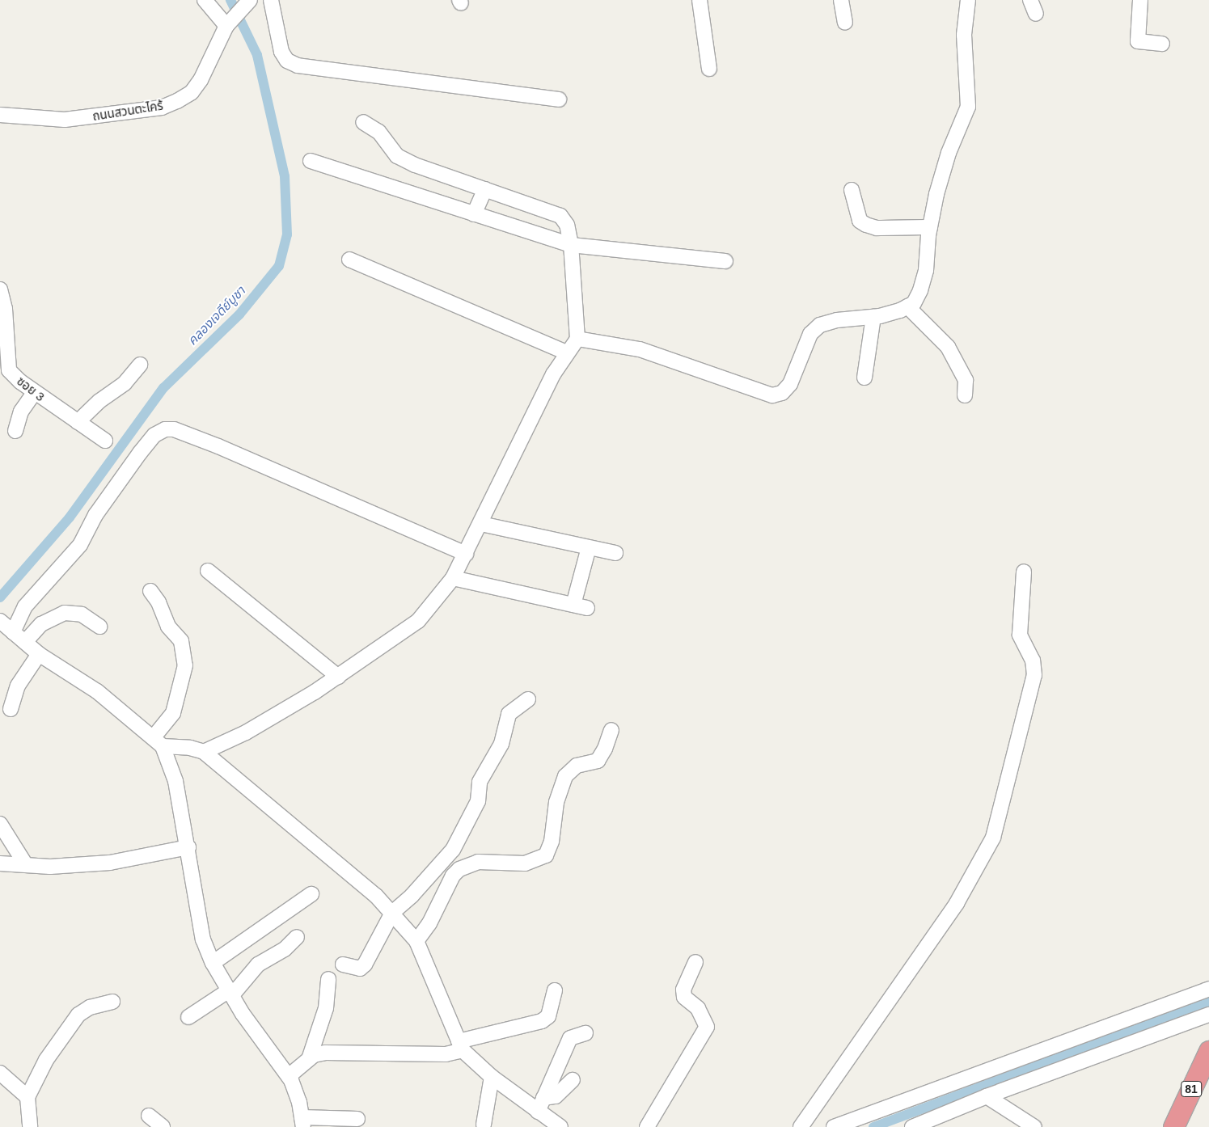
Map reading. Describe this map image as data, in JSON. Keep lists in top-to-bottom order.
{
  "streets": {
    "highway": ["81"],
    "street": ["ถนนสวนตะไคร้", "ซอย 3"]
  },
  "water": ["คลองเจดีย์บูชา"]
}
